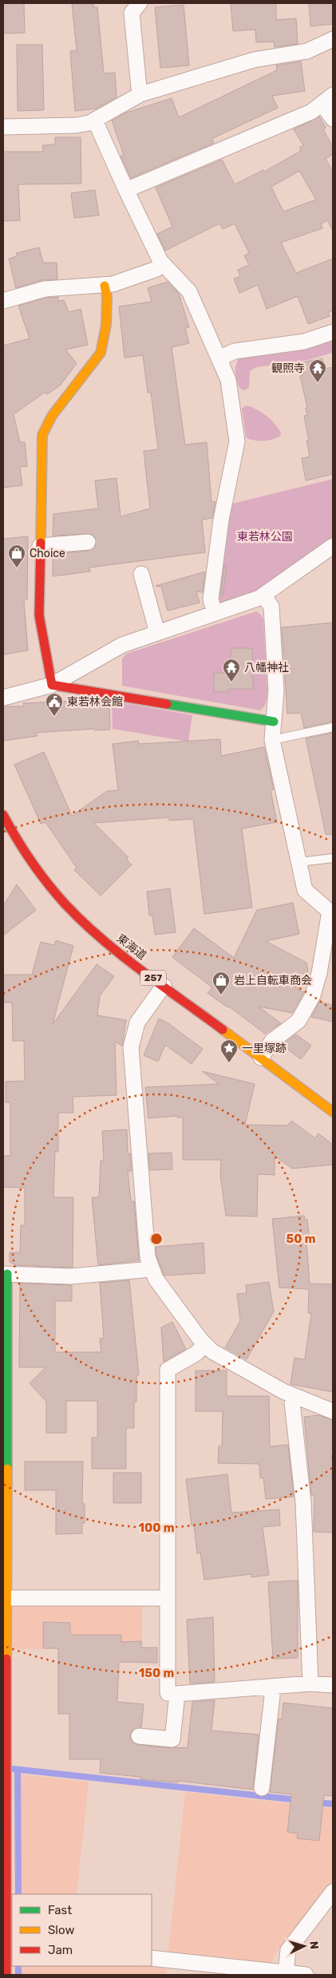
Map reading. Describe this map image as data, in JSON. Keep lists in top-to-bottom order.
{
  "streets": {
    "main road": ["東海道", "257"]
  },
  "parks": ["東若林公園"],
  "places": {
    "temple": ["観照寺", "八幡神社"],
    "shop": ["Choice", "岩上自転車商会"],
    "public building": ["東若林会館"],
    "place": ["一里塚跡"]
  },
  "legend": ["Fast", "Slow", "Jam"],
  "north": "right",
  "rings": ["50 m", "100 m", "150 m"]
}
